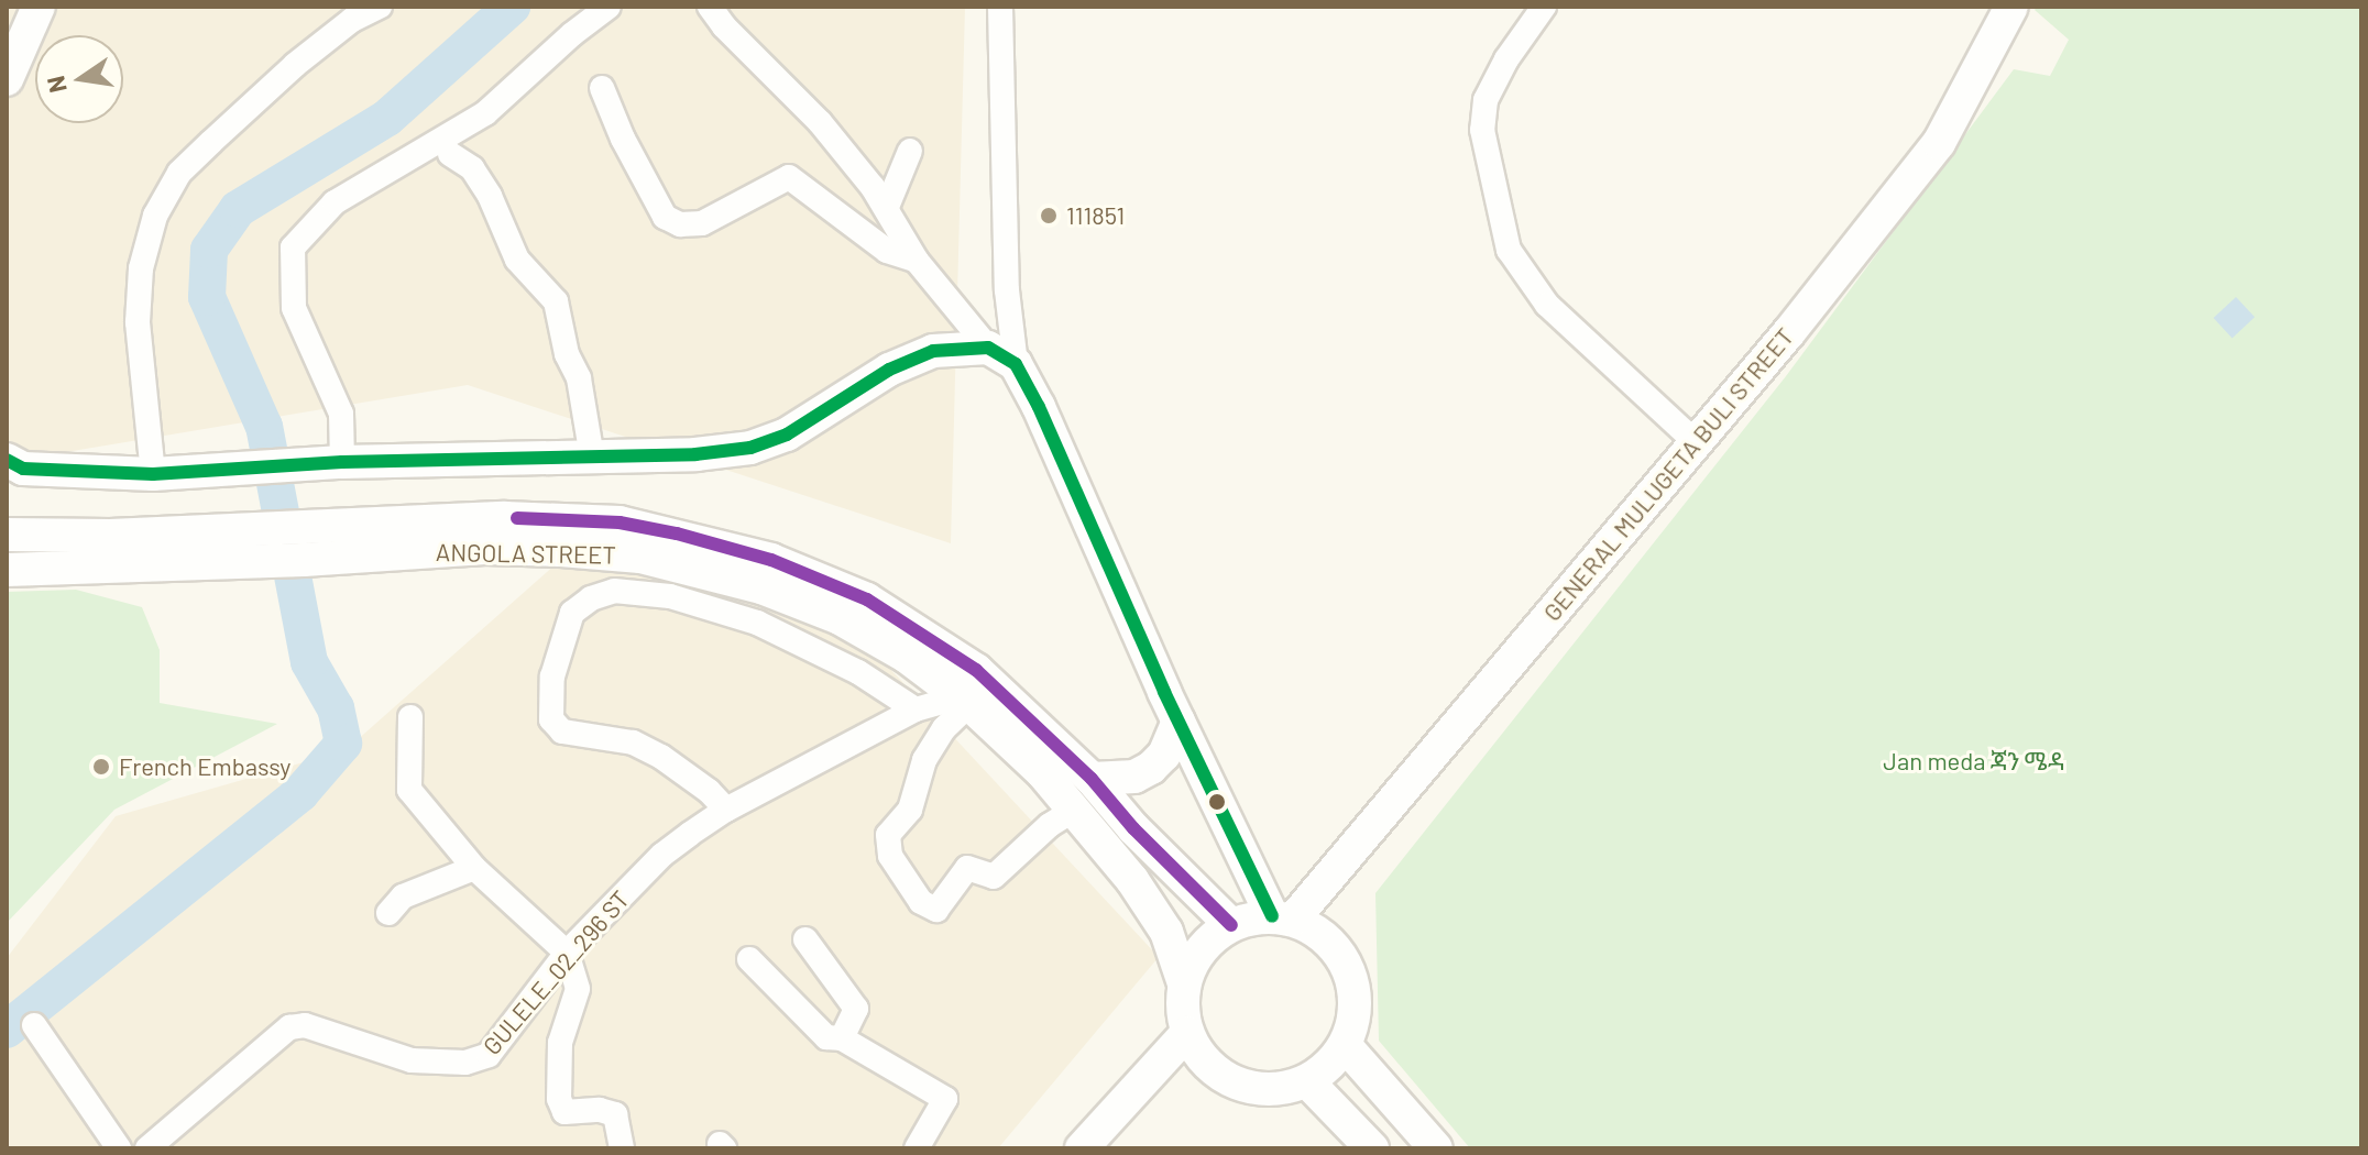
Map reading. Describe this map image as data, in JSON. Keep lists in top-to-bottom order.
{
  "streets": {
    "main road": ["GENERAL MULUGETA BULI STREET", "ANGOLA STREET"],
    "street": ["GULELE_02_296 ST"]
  },
  "crossings": [
    ["GENERAL MULUGETA BULI STREET", "ANGOLA STREET"],
    ["ANGOLA STREET", "GULELE_02_296 ST"]
  ],
  "parks": ["Jan meda ጃን ሜዳ"],
  "places": ["111851", "French Embassy"],
  "north": "left"
}
